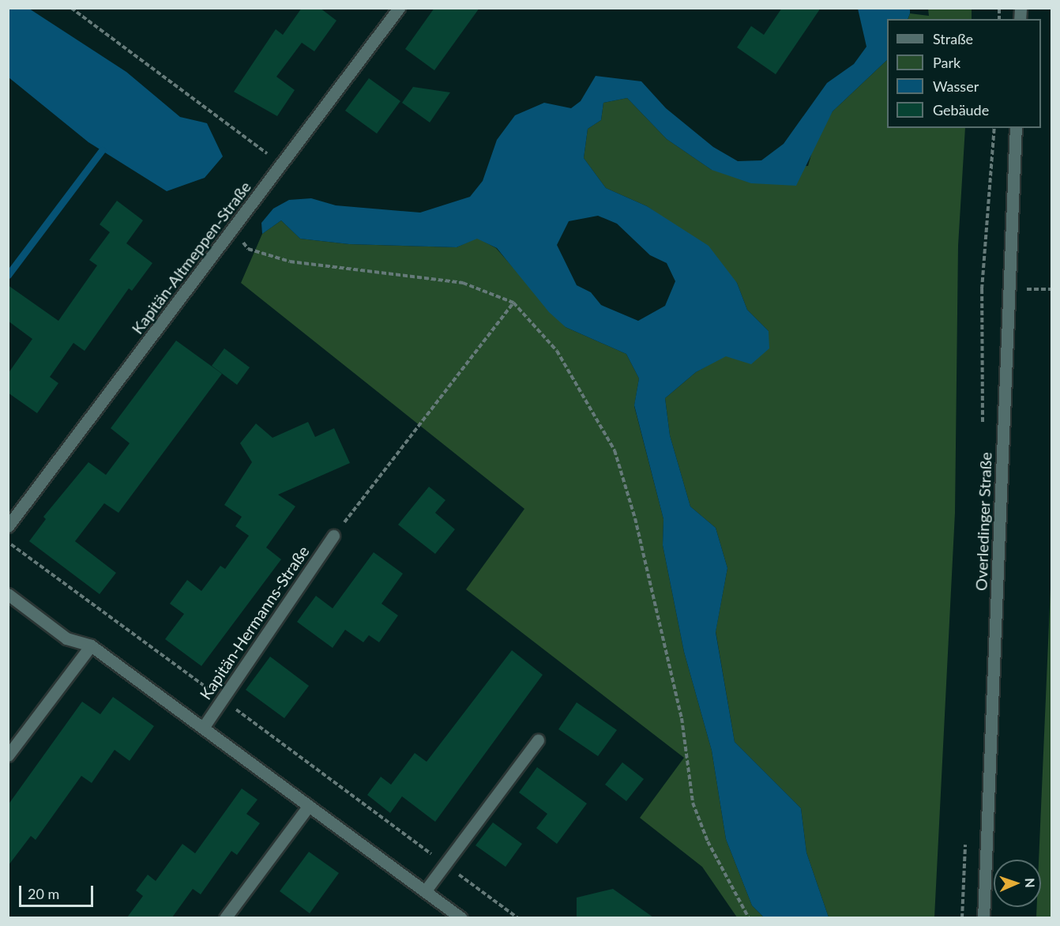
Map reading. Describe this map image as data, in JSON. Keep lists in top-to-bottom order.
{
  "streets": {
    "street": ["Kapitän-Altmeppen-Straße", "Overledinger Straße", "Kapitän-Hermanns-Straße"]
  },
  "legend": [
    "Straße",
    "Park",
    "Wasser",
    "Gebäude"
  ],
  "scale_bar": "20 m",
  "north": "right"
}
